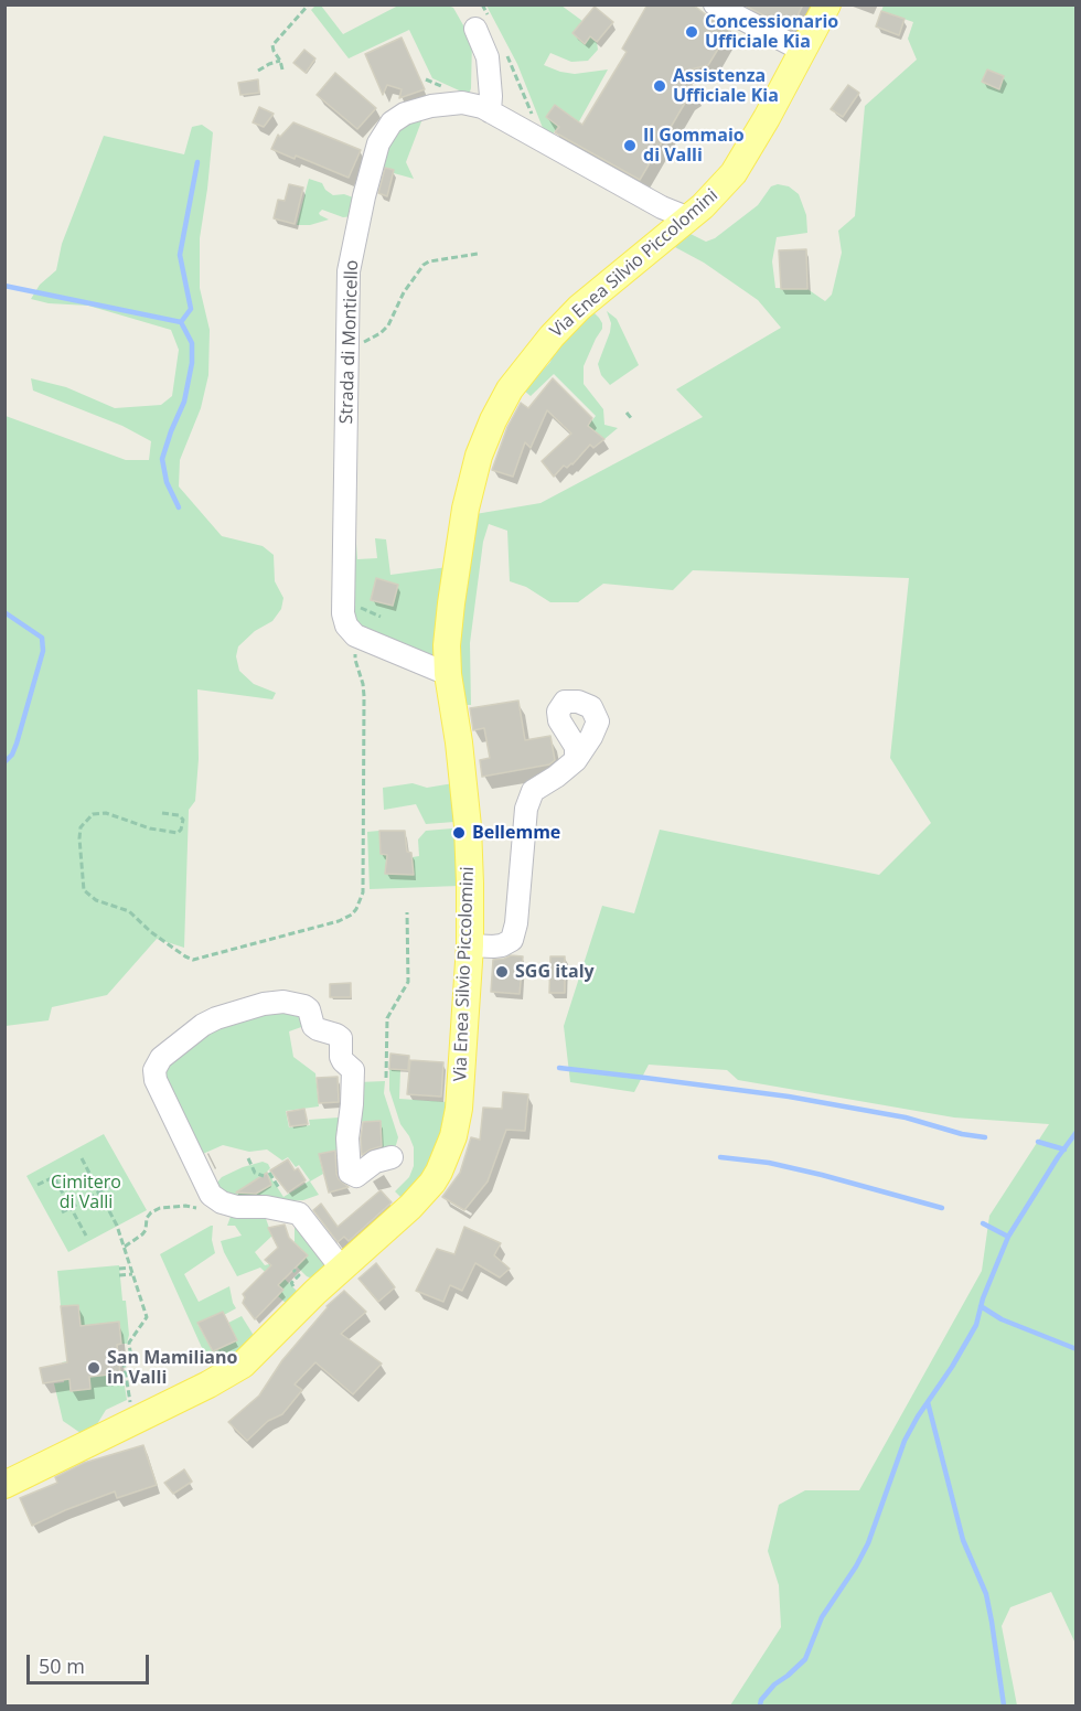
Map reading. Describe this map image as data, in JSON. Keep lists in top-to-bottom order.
{
  "streets": {
    "main road": ["Via Enea Silvio Piccolomini"],
    "street": ["Strada di Monticello"]
  },
  "crossings": [
    ["Via Enea Silvio Piccolomini", "Strada di Monticello"]
  ],
  "parks": ["Cimitero di Valli"],
  "places": [
    "Concessionario Ufficiale Kia",
    "Assistenza Ufficiale Kia",
    "Il Gommaio di Valli",
    "Bellemme",
    "SGG italy",
    "San Mamiliano in Valli"
  ],
  "scale_bar": "50 m"
}
